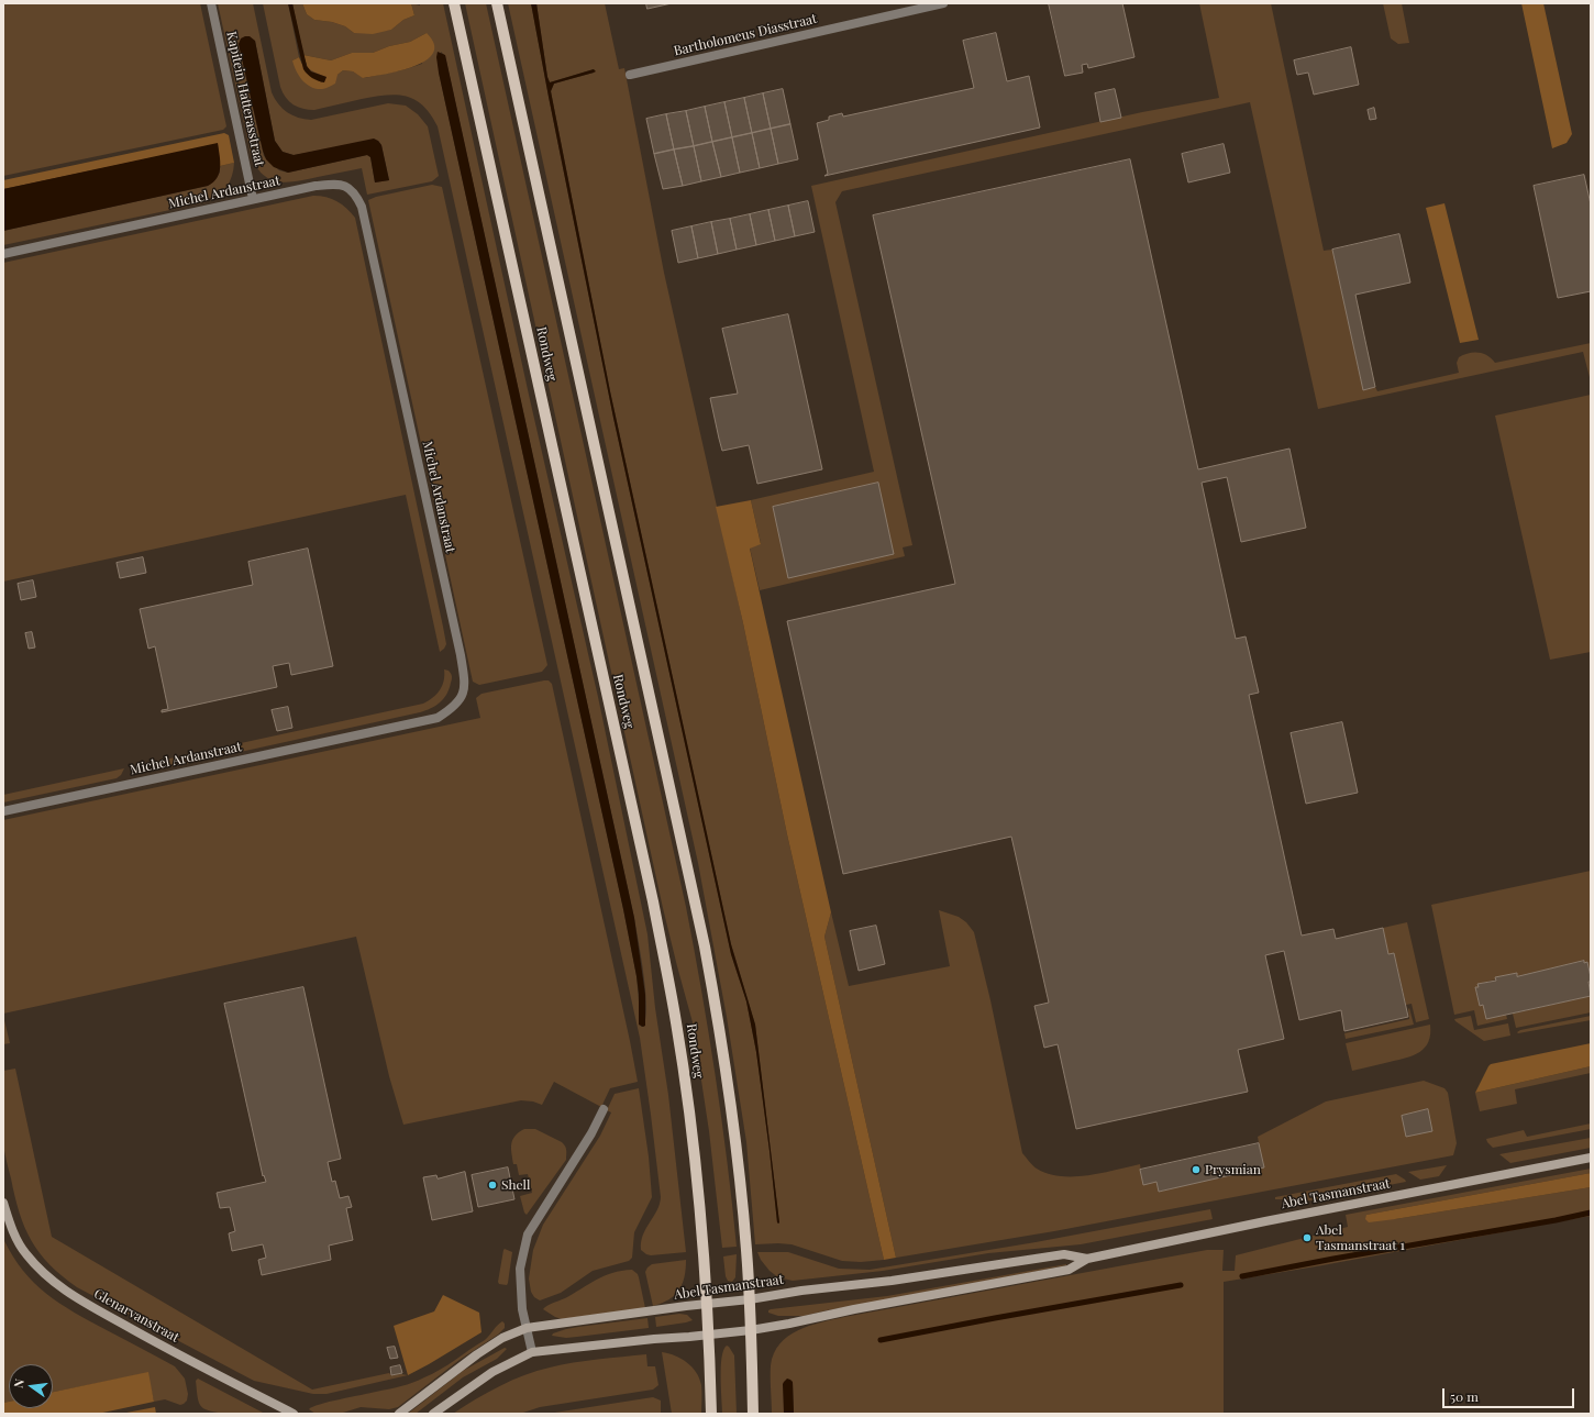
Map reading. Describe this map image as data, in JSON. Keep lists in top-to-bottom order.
{
  "streets": {
    "main road": ["Rondweg"],
    "street": [
      "Bartholomeus Diasstraat",
      "Kapitein Hatterasstraat",
      "Michel Ardanstraat",
      "Abel Tasmanstraat",
      "Glenarvanstraat"
    ]
  },
  "crossings": [
    ["Kapitein Hatterasstraat", "Michel Ardanstraat"],
    ["Rondweg", "Abel Tasmanstraat"]
  ],
  "places": ["Prysmian", "Shell", "Abel Tasmanstraat 1"],
  "scale_bar": "50 m",
  "north": "left"
}
